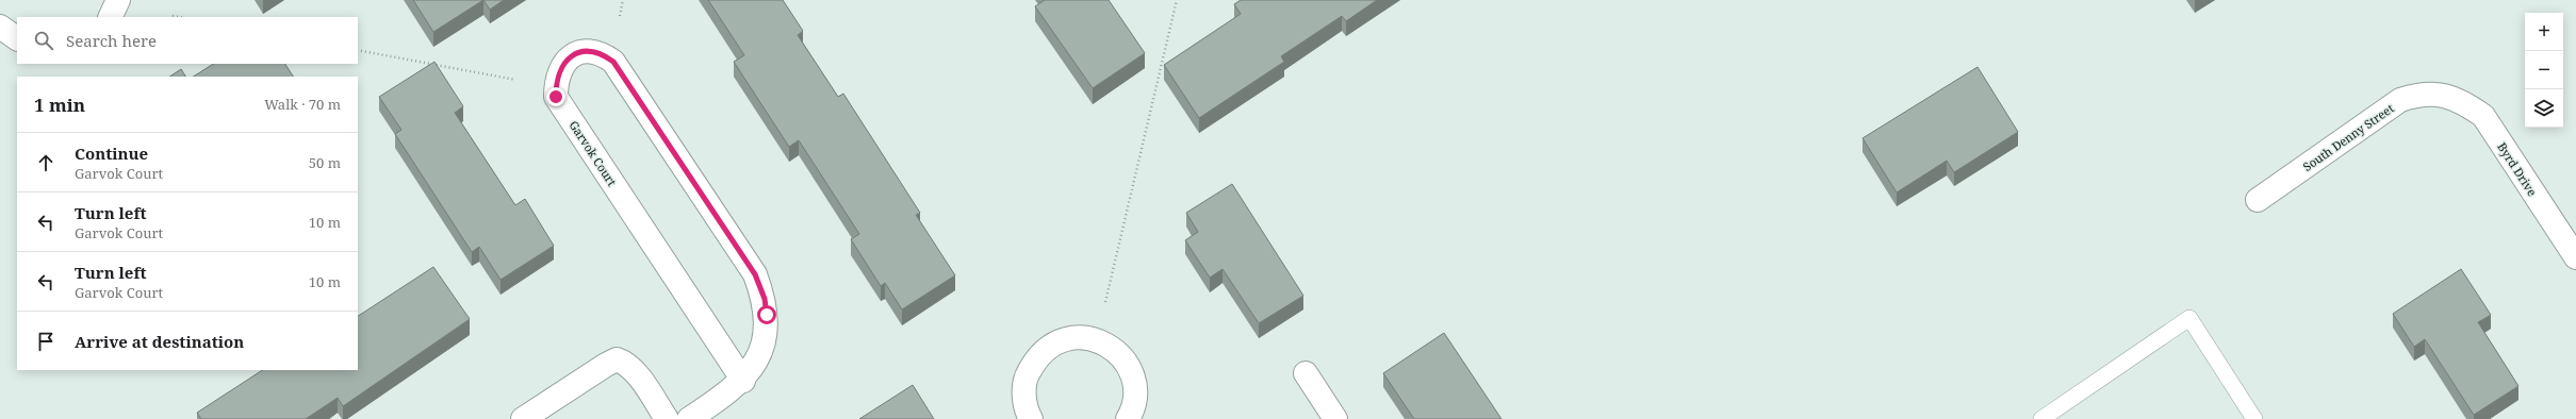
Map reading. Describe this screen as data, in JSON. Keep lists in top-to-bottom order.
{
  "streets": {
    "street": ["South Denny Street", "Garvok Court", "Byrd Drive"]
  },
  "crossings": [
    ["South Denny Street", "Byrd Drive"]
  ],
  "page": {
    "map_buttons": ["+", "−"],
    "search": "Search here",
    "heading": ["1 min", "Walk · 70 m"],
    "list": [
      ["Continue", "Garvok Court", "50 m"],
      ["Turn left", "Garvok Court", "10 m"],
      ["Turn left", "Garvok Court", "10 m"],
      "Arrive at destination"
    ]
  }
}
